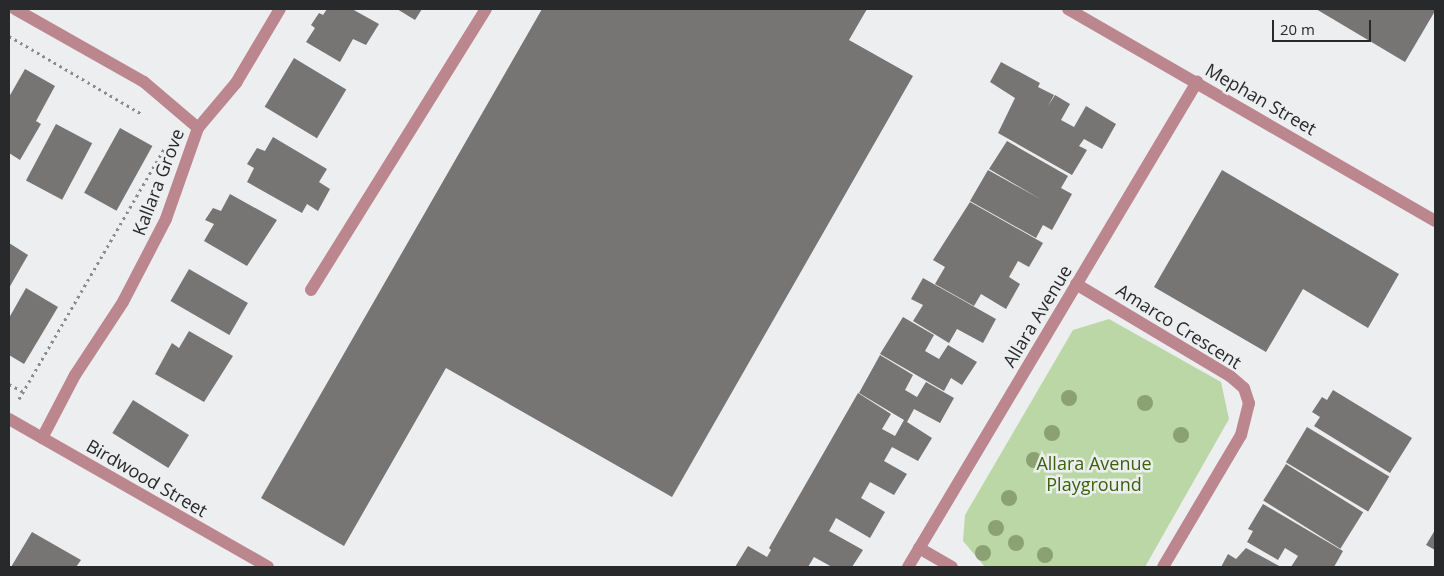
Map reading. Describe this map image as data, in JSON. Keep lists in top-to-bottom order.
{
  "streets": {
    "street": [
      "Mephan Street",
      "Kallara Grove",
      "Allara Avenue",
      "Amarco Crescent",
      "Birdwood Street"
    ]
  },
  "crossings": [
    ["Mephan Street", "Allara Avenue"],
    ["Kallara Grove", "Birdwood Street"],
    ["Allara Avenue", "Amarco Crescent"]
  ],
  "parks": ["Allara Avenue Playground"],
  "scale_bar": "20 m"
}
